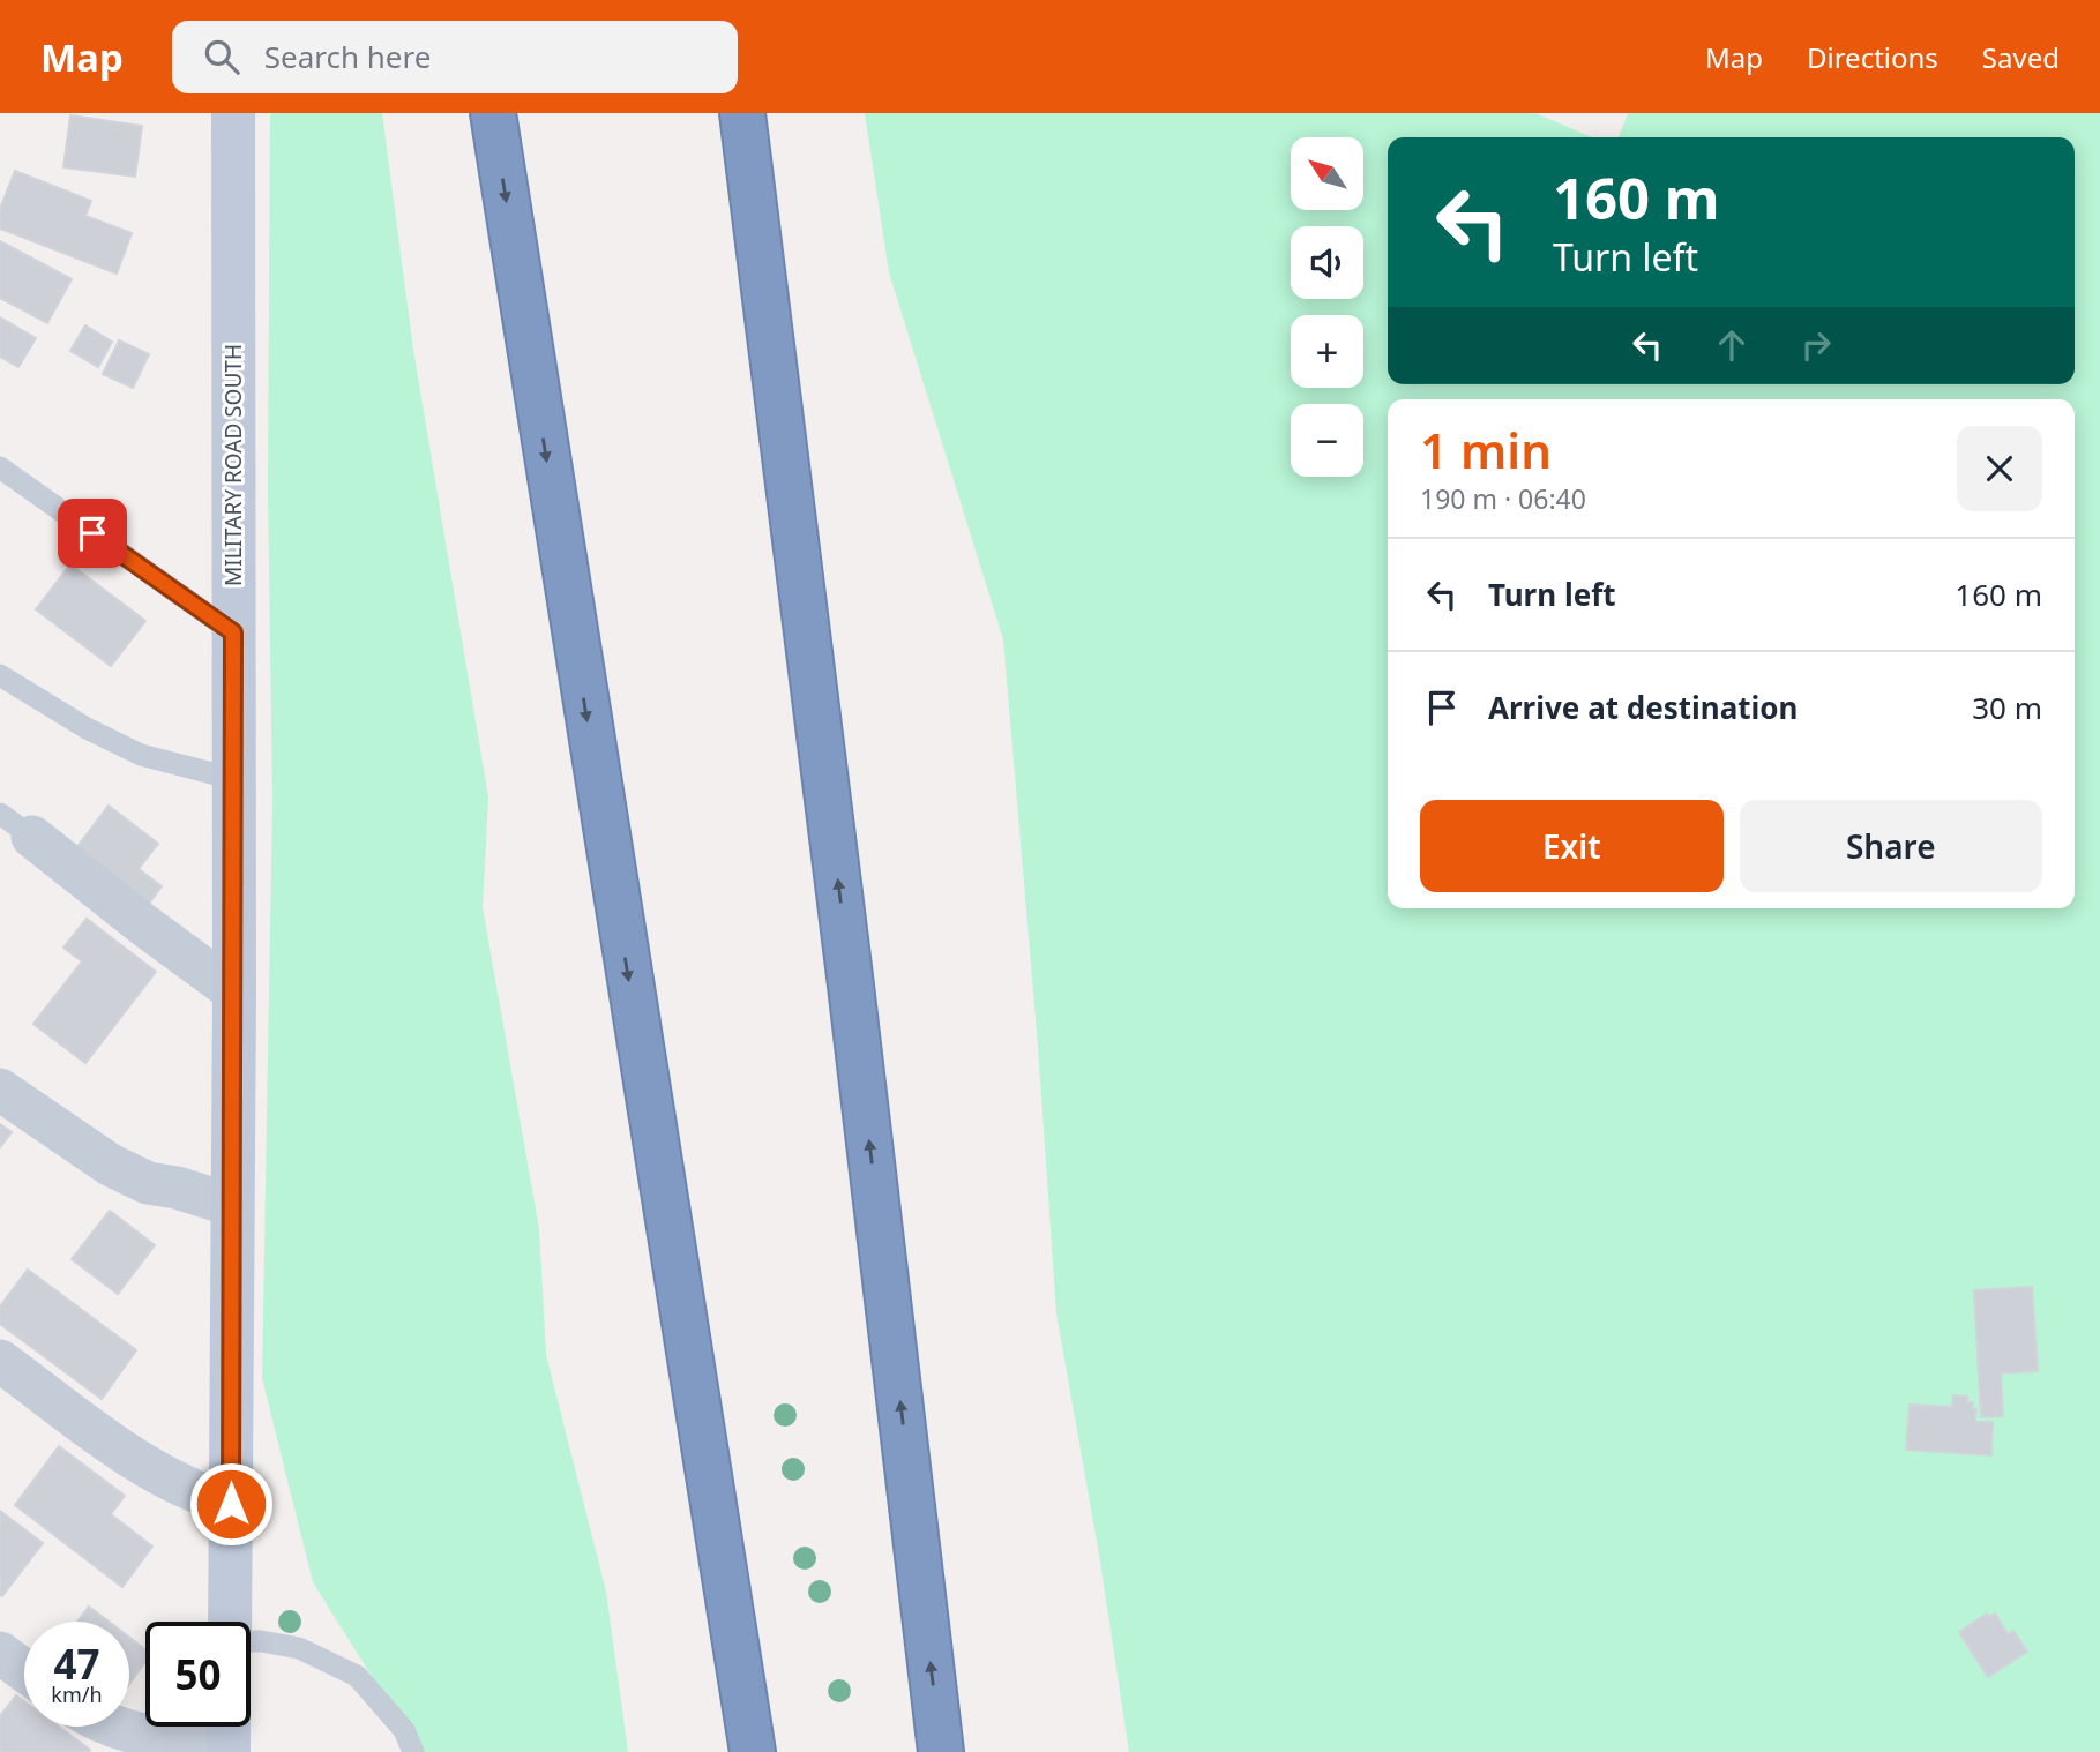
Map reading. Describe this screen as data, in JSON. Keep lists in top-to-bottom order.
{
  "streets": {
    "main road": ["MILITARY ROAD SOUTH"]
  },
  "north": "top left",
  "page": {
    "header": "Map",
    "search": "Search here",
    "nav": ["Map", "Directions", "Saved"],
    "map_buttons": ["+", "−"],
    "turn": ["160 m", "Turn left"],
    "heading": ["1 min", "190 m · 06:40"],
    "list": [
      {
        "name": "Turn left",
        "value": "160 m"
      },
      {
        "name": "Arrive at destination",
        "value": "30 m"
      }
    ],
    "buttons": ["Exit", "Share"],
    "speed": "47 km/h",
    "limit": "50"
  }
}
